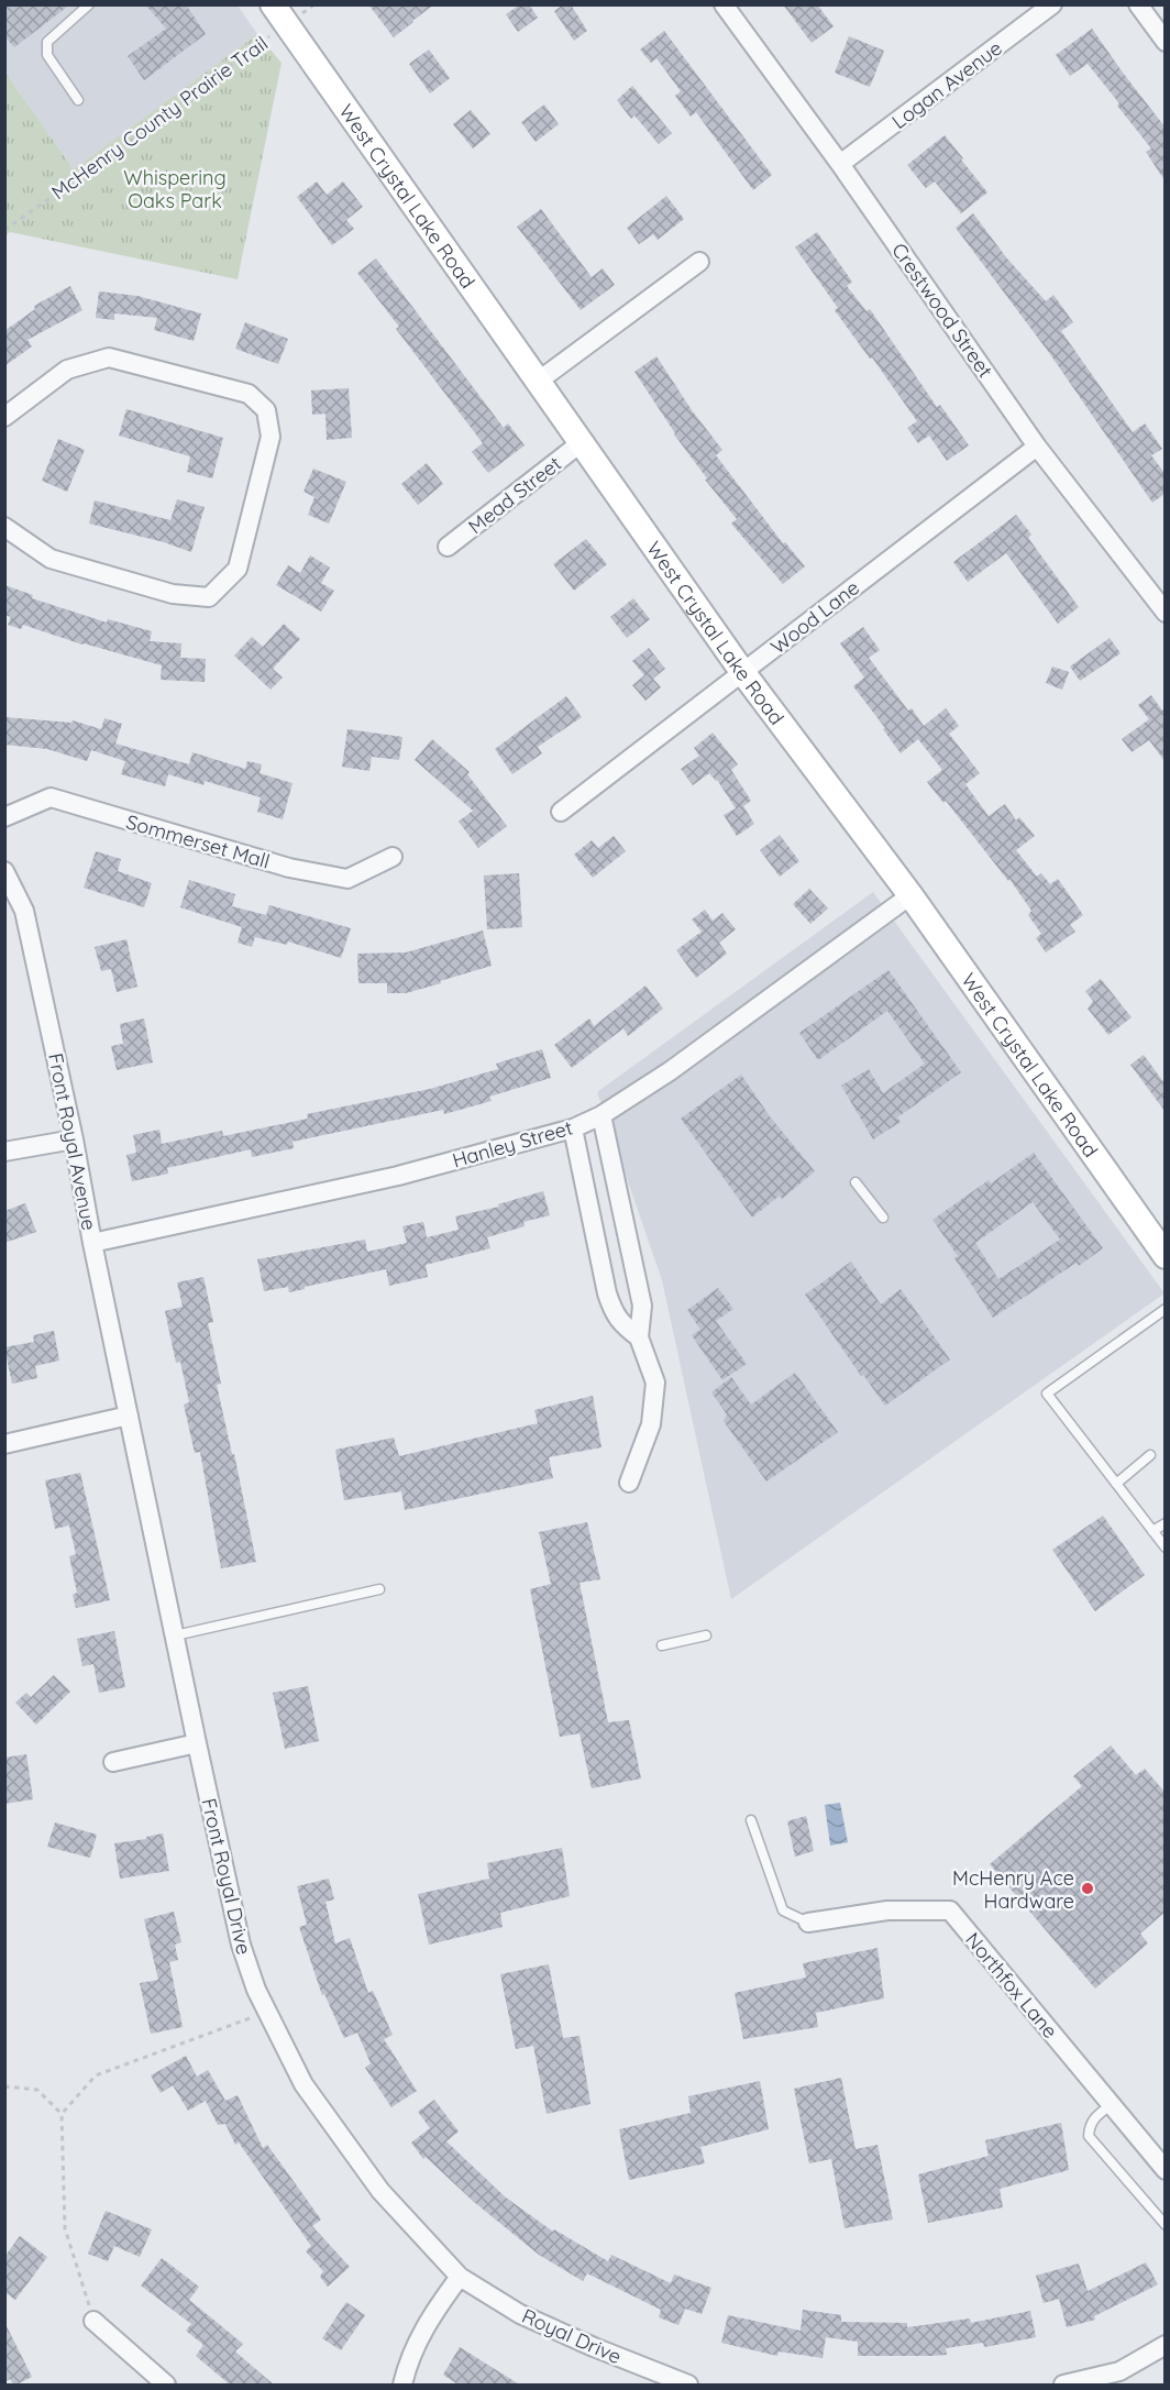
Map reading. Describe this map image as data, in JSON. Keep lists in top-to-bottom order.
{
  "streets": {
    "street": [
      "Logan Avenue",
      "West Crystal Lake Road",
      "Crestwood Street",
      "Mead Street",
      "Wood Lane",
      "Sommerset Mall",
      "Front Royal Avenue",
      "Hanley Street",
      "Front Royal Drive",
      "Northfox Lane",
      "Royal Drive"
    ],
    "path": ["McHenry County Prairie Trail"]
  },
  "crossings": [
    ["Logan Avenue", "Crestwood Street"],
    ["McHenry County Prairie Trail", "West Crystal Lake Road"],
    ["West Crystal Lake Road", "Mead Street"],
    ["West Crystal Lake Road", "Wood Lane"],
    ["West Crystal Lake Road", "Hanley Street"],
    ["Crestwood Street", "Wood Lane"],
    ["Front Royal Avenue", "Hanley Street"],
    ["Front Royal Avenue", "Front Royal Drive"],
    ["Front Royal Drive", "Royal Drive"]
  ],
  "parks": ["Whispering Oaks Park"],
  "places": ["McHenry Ace Hardware"]
}
